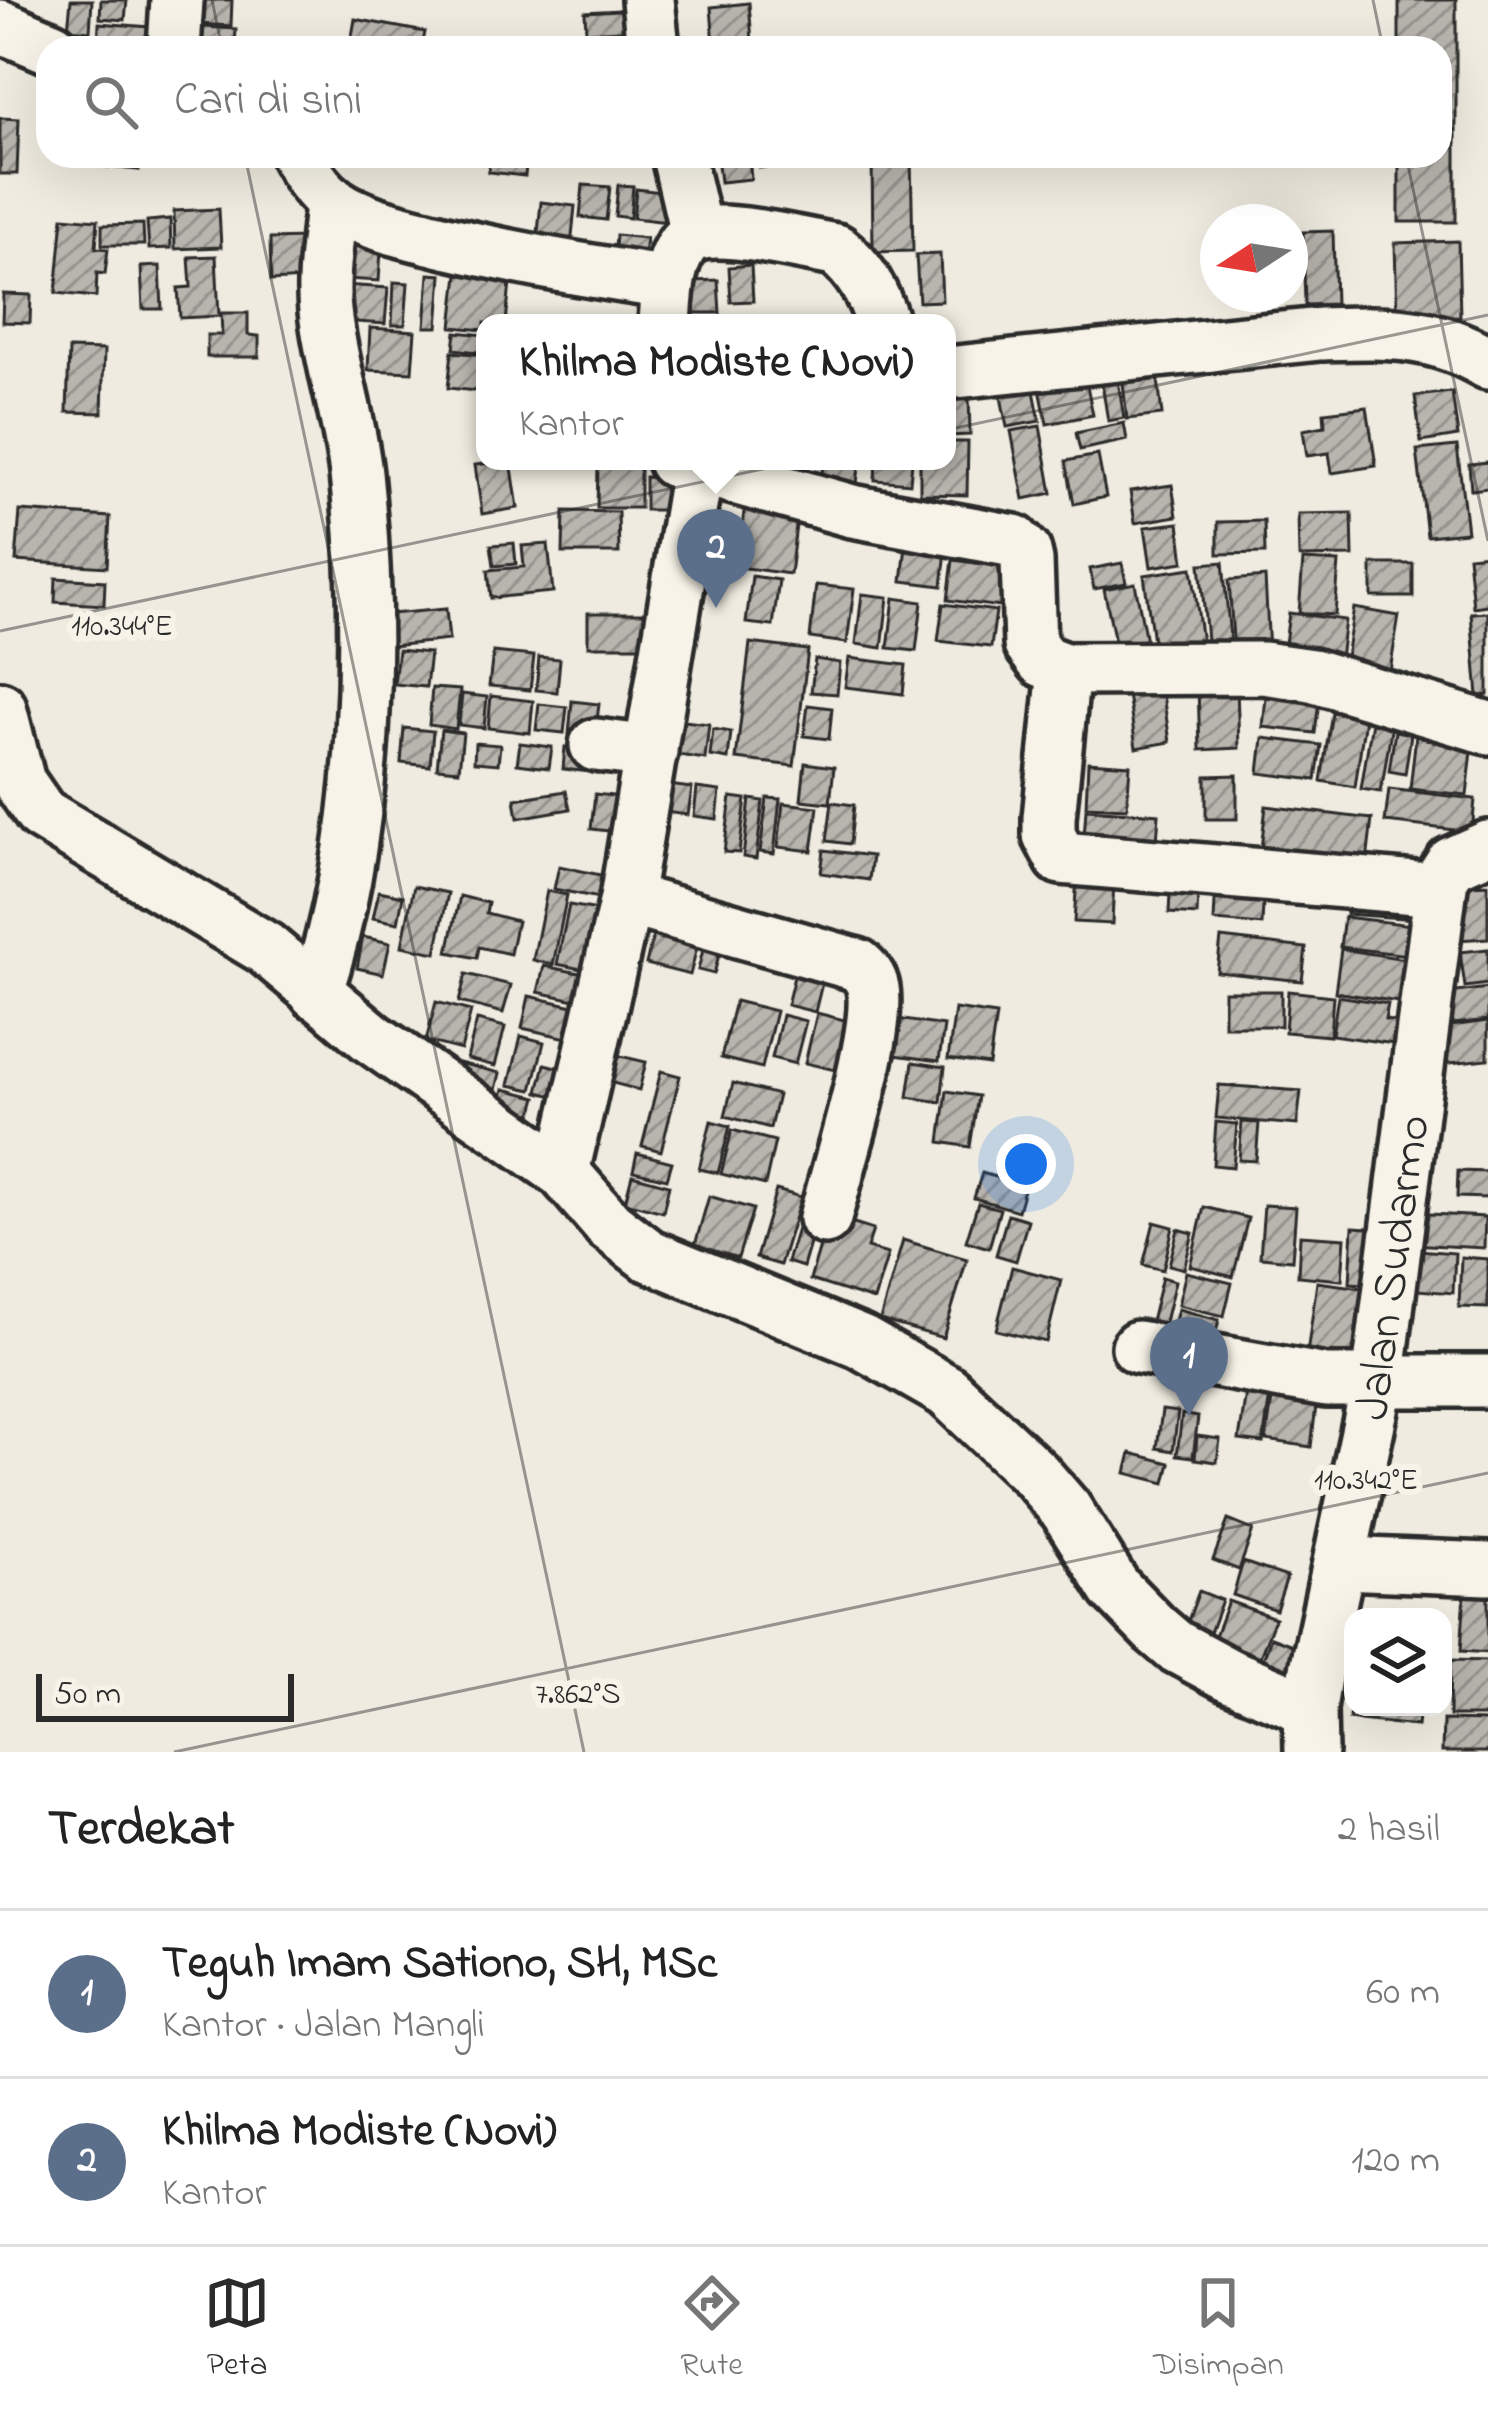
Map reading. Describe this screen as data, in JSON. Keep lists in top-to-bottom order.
{
  "streets": {
    "street": ["Jalan Sudarmo"]
  },
  "scale_bar": "50 m",
  "north": "left",
  "page": {
    "search": "Cari di sini",
    "popup": ["Khilma Modiste (Novi)", "Kantor"],
    "pins": ["2", "1"],
    "scale": "50 m",
    "heading": ["Terdekat", "2 hasil"],
    "list": [
      {
        "mark": "1",
        "name": "Teguh Imam Sationo, SH, MSc",
        "note": "Kantor · Jalan Mangli",
        "value": "60 m"
      },
      {
        "mark": "2",
        "name": "Khilma Modiste (Novi)",
        "note": "Kantor",
        "value": "120 m"
      }
    ],
    "nav": ["Peta", "Rute", "Disimpan"]
  },
  "coordinates": ["110.344°E", "110.342°E", "7.862°S"]
}
